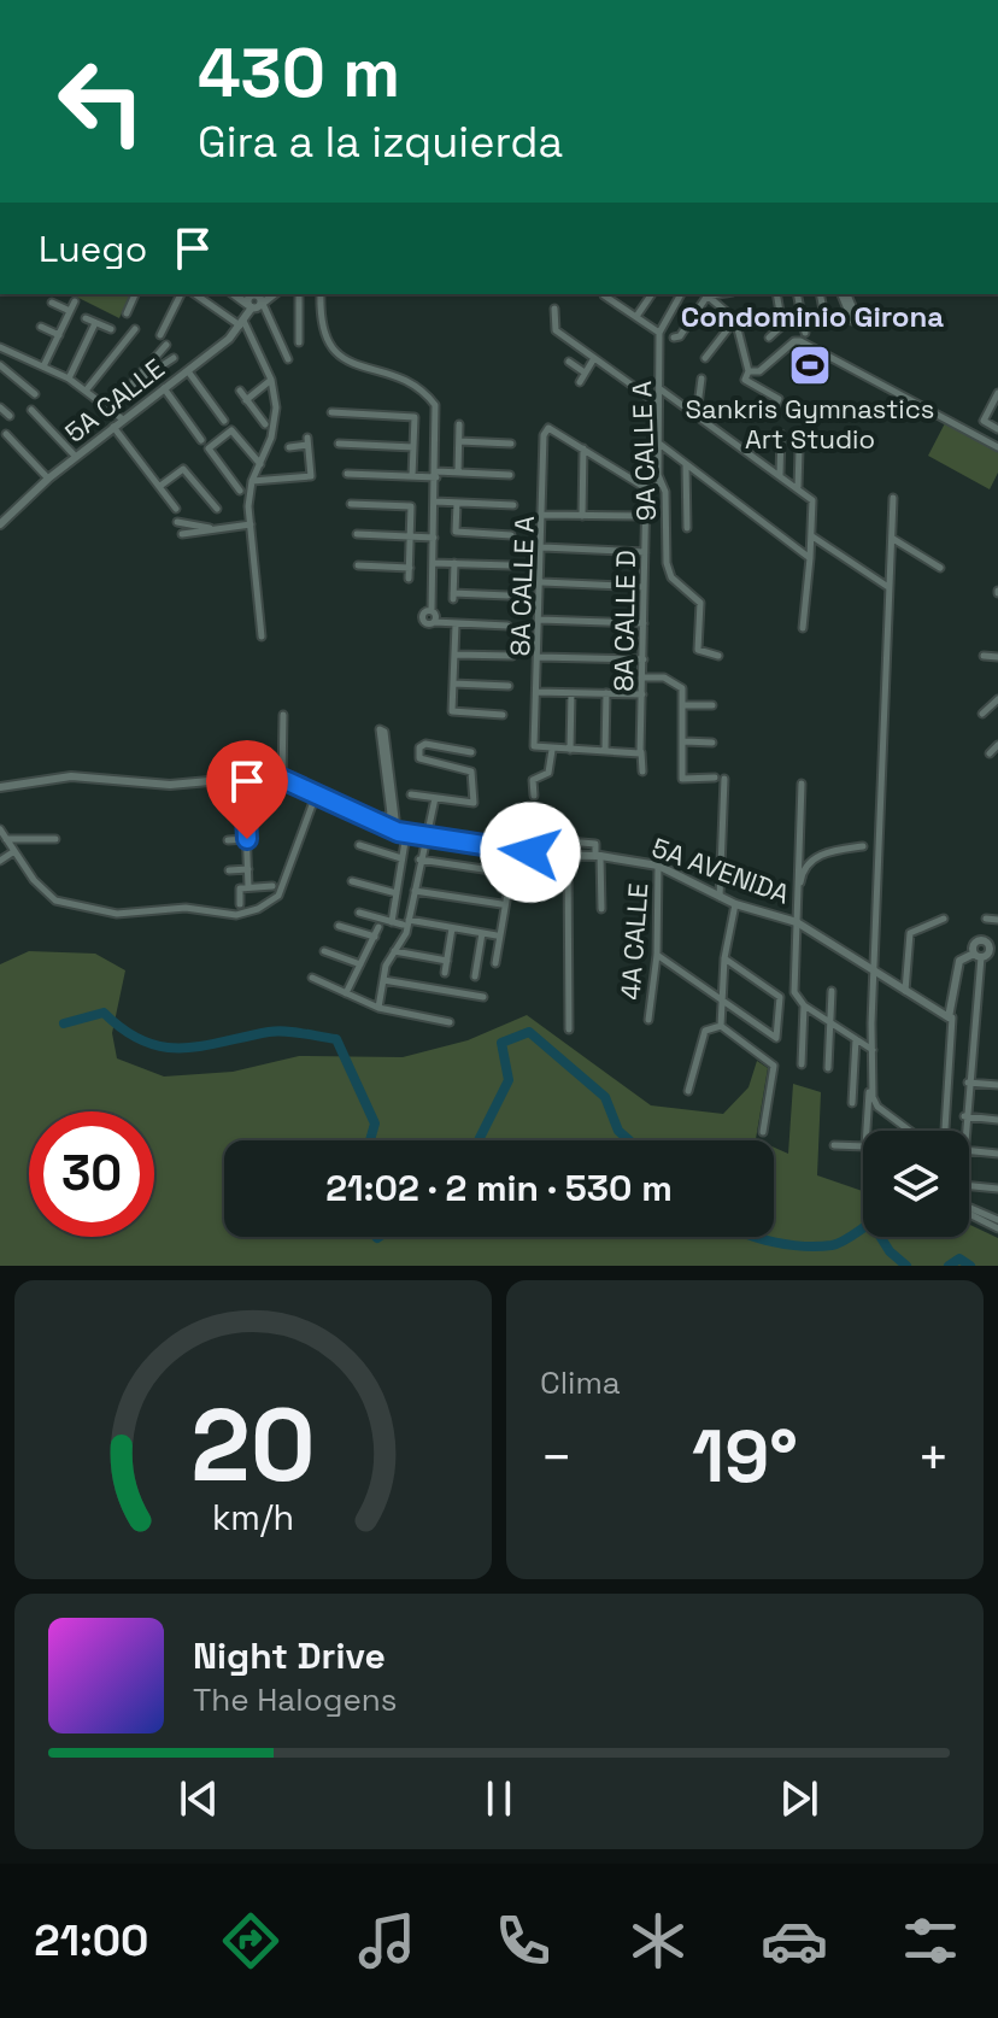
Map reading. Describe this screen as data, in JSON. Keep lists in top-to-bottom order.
{
  "streets": {
    "street": [
      "5A CALLE",
      "9A CALLE A",
      "8A CALLE A",
      "8A CALLE D",
      "5A AVENIDA",
      "4A CALLE"
    ]
  },
  "crossings": [
    ["5A AVENIDA", "4A CALLE"]
  ],
  "districts": ["Condominio Girona"],
  "places": {
    "sports": ["Sankris Gymnastics Art Studio"]
  },
  "page": {
    "turn": ["430 m", "Gira a la izquierda"],
    "then": "Luego",
    "limit": "30",
    "trip": "21:02 · 2 min · 530 m",
    "tile": "Clima",
    "heat": ["−", "19°", "+"],
    "song": ["Night Drive", "The Halogens"],
    "tabs": "21:00",
    "gauge": ["20", "km/h"]
  }
}
